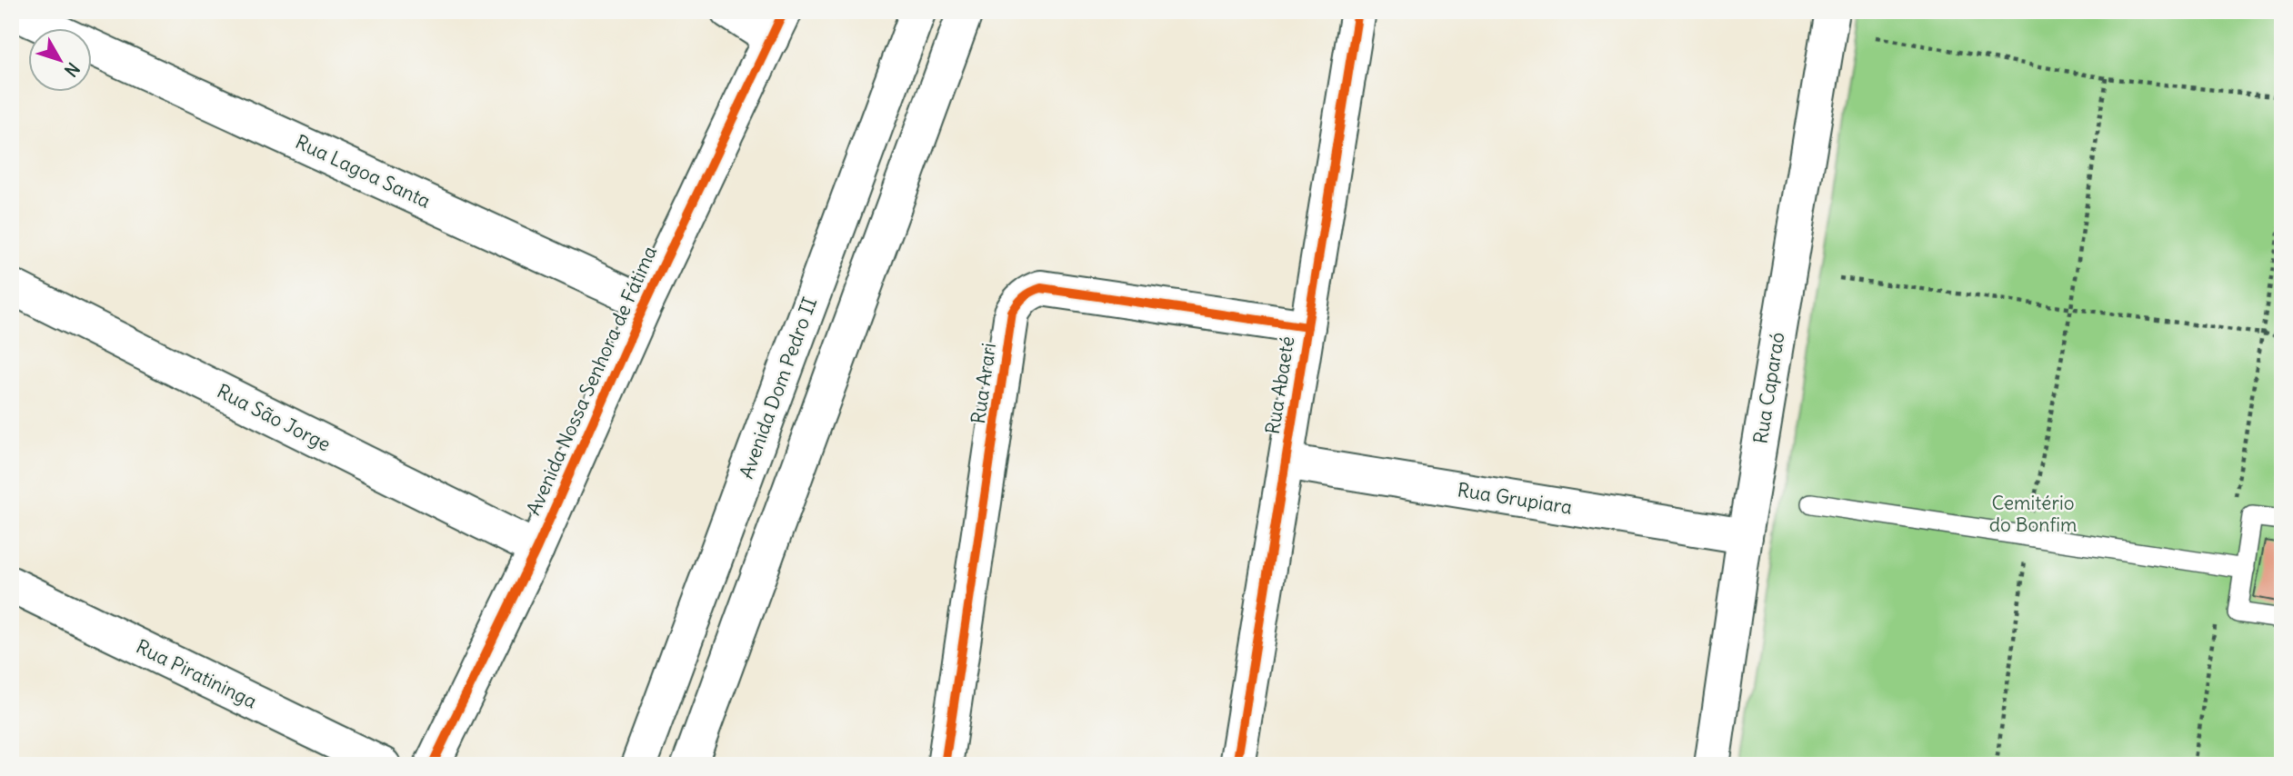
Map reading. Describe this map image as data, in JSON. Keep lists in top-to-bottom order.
{
  "streets": {
    "street": [
      "Rua Lagoa Santa",
      "Avenida Nossa Senhora de Fátima",
      "Rua Arari",
      "Rua Abaeté",
      "Avenida Dom Pedro II",
      "Rua Caparaó",
      "Rua São Jorge",
      "Rua Grupiara",
      "Rua Piratininga"
    ]
  },
  "crossings": [
    ["Rua Lagoa Santa", "Avenida Nossa Senhora de Fátima"],
    ["Avenida Nossa Senhora de Fátima", "Rua São Jorge"],
    ["Rua Arari", "Rua Abaeté"],
    ["Rua Abaeté", "Rua Grupiara"],
    ["Rua Caparaó", "Rua Grupiara"]
  ],
  "parks": ["Cemitério do Bonfim"],
  "north": "bottom right"
}
